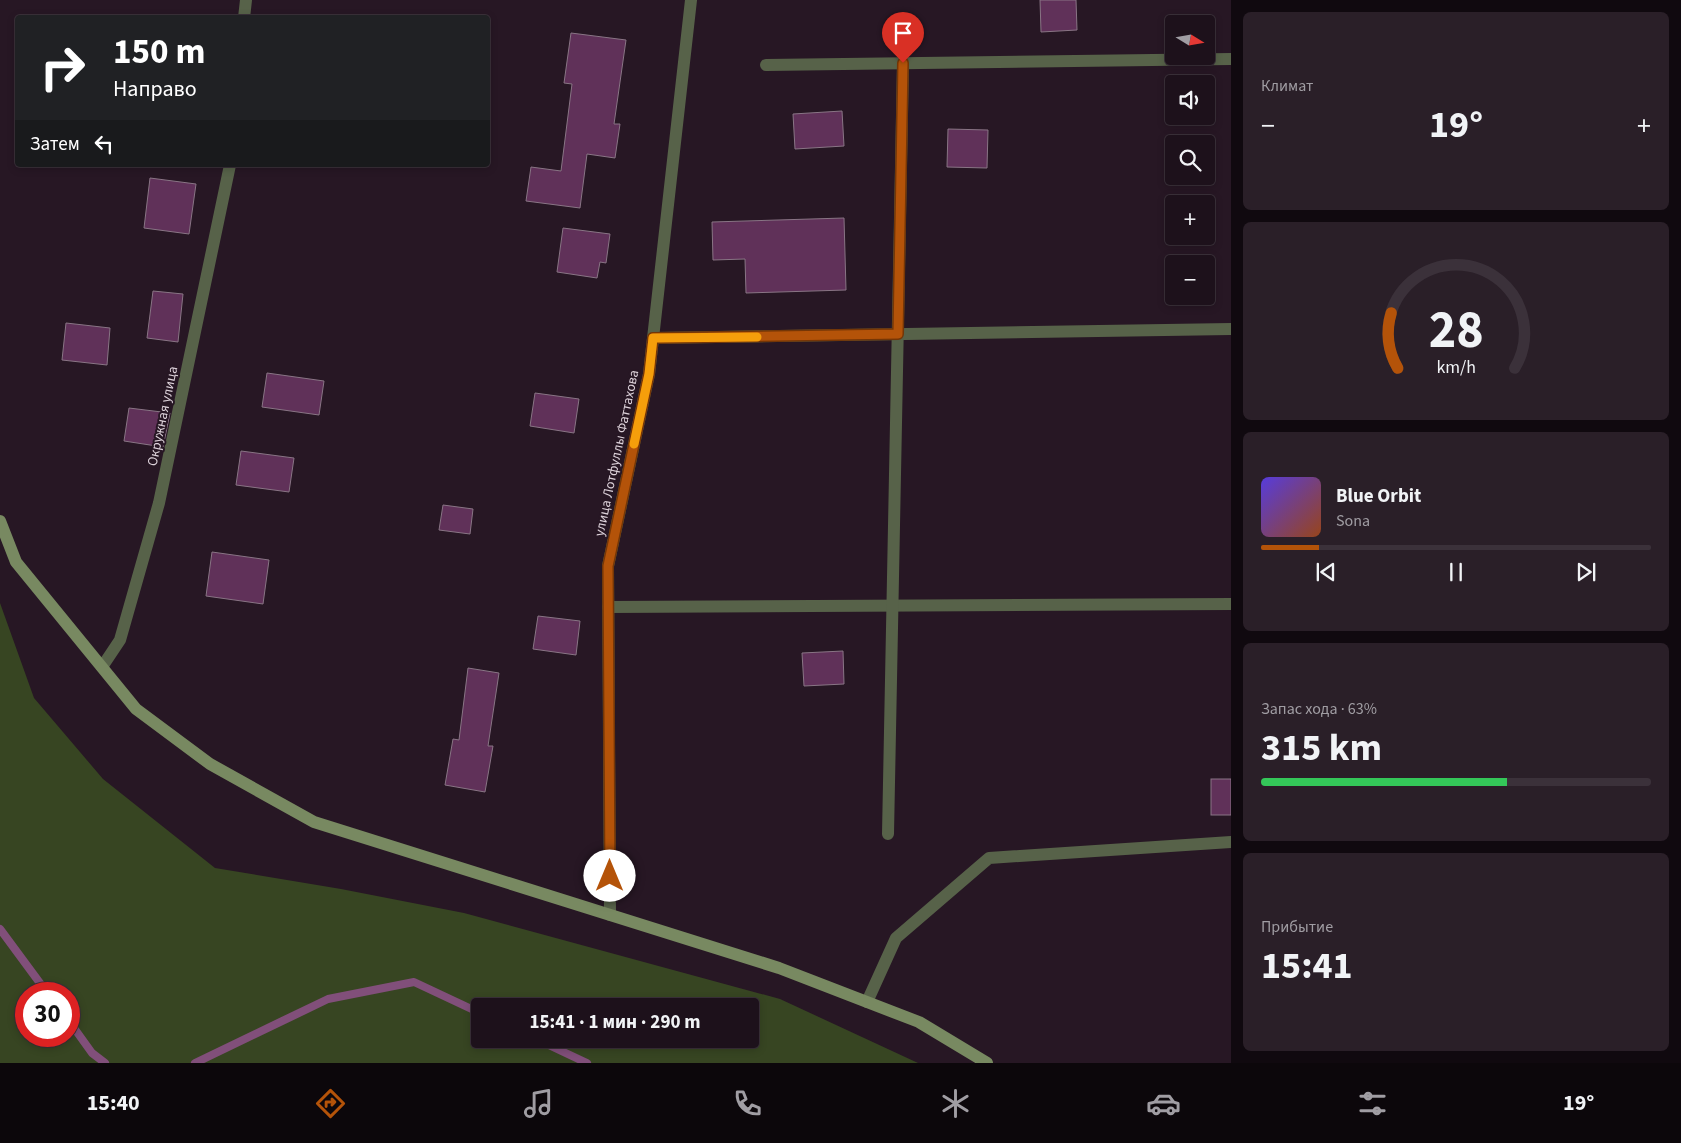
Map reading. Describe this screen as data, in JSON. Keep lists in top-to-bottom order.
{
  "streets": {
    "street": ["Окружная улица", "улица Лотфуллы Фаттахова"]
  },
  "north": "right",
  "page": {
    "tile": [
      "Климат",
      ["Запас хода · 63%", "315 km"],
      ["Прибытие", "15:41"]
    ],
    "map_buttons": ["+", "−"],
    "turn": ["150 m", "Направо"],
    "heat": ["−", "19°", "+"],
    "then": "Затем",
    "song": ["Blue Orbit", "Sona"],
    "limit": "30",
    "trip": "15:41 · 1 мин · 290 m",
    "tabs": ["15:40", "19°"],
    "gauge": ["28", "km/h"]
  }
}
